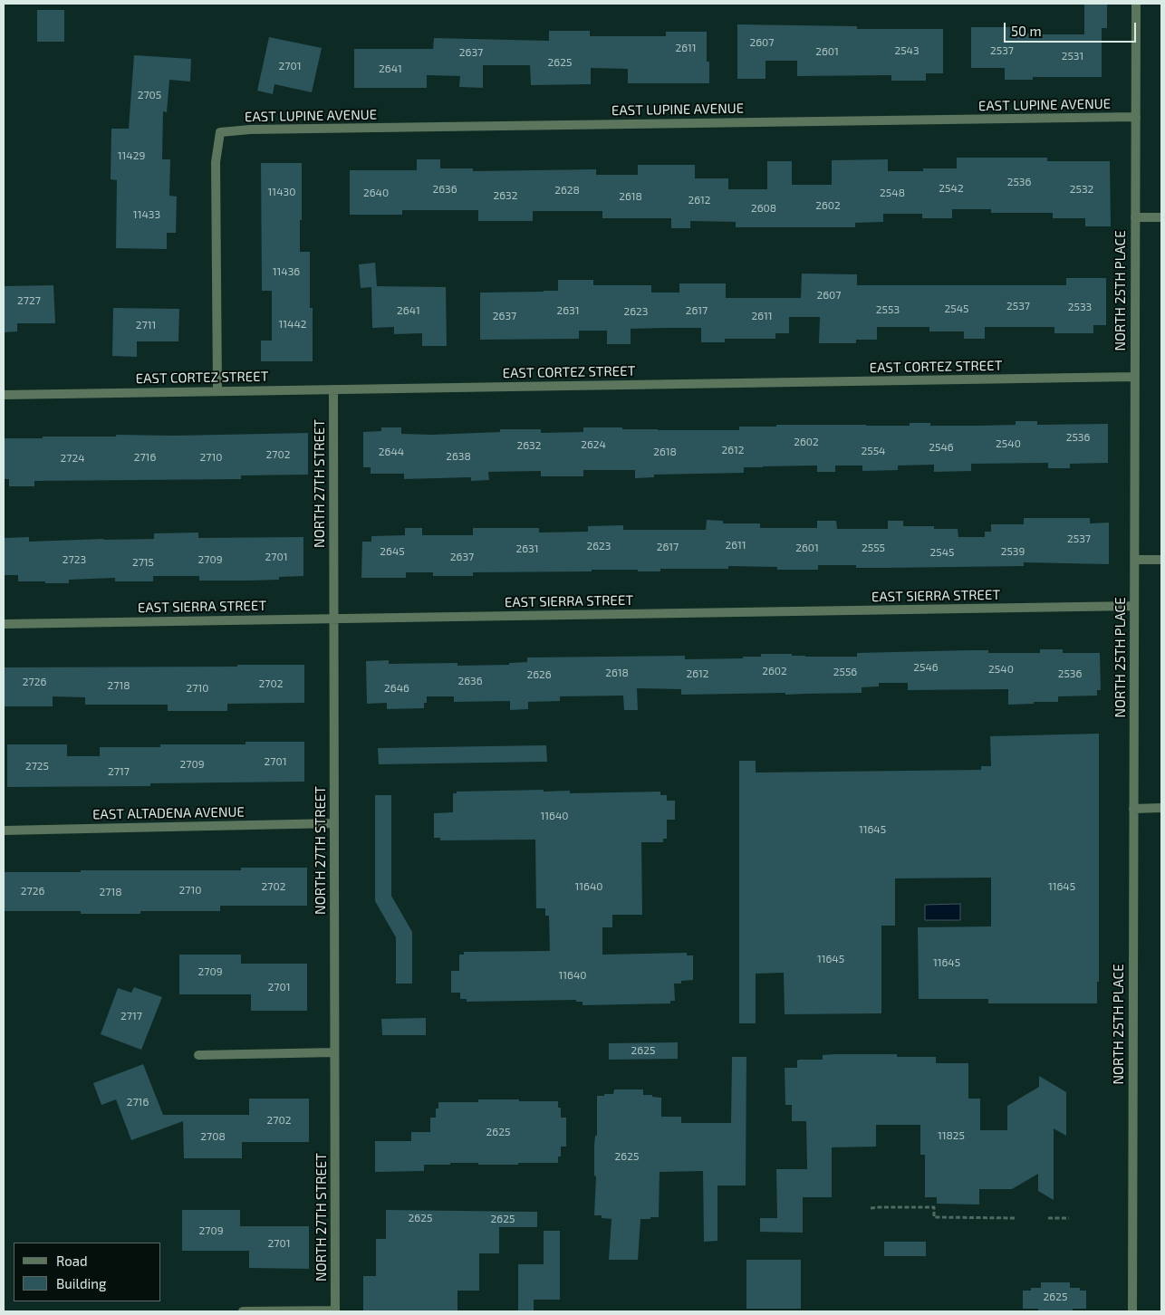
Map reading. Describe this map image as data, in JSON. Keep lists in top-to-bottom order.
{
  "streets": {
    "street": [
      "EAST LUPINE AVENUE",
      "NORTH 25TH PLACE",
      "EAST CORTEZ STREET",
      "NORTH 27TH STREET",
      "EAST SIERRA STREET",
      "EAST ALTADENA AVENUE"
    ]
  },
  "crossings": [
    ["EAST LUPINE AVENUE", "NORTH 25TH PLACE"],
    ["EAST LUPINE AVENUE", "EAST CORTEZ STREET"],
    ["NORTH 25TH PLACE", "EAST CORTEZ STREET"],
    ["NORTH 25TH PLACE", "EAST SIERRA STREET"],
    ["EAST CORTEZ STREET", "NORTH 27TH STREET"],
    ["NORTH 27TH STREET", "EAST SIERRA STREET"],
    ["NORTH 27TH STREET", "EAST ALTADENA AVENUE"]
  ],
  "house_numbers": [
    "2607",
    "2611",
    "2543",
    "2537",
    "2601",
    "2637",
    "2531",
    "2625",
    "2701",
    "2641",
    "2705",
    "11429",
    "2536",
    "2542",
    "2636",
    "2532",
    "2628",
    "11430",
    "2640",
    "2548",
    "2632",
    "2618",
    "2612",
    "2602",
    "2608",
    "11433",
    "11436",
    "2607",
    "2727",
    "2537",
    "2533",
    "2545",
    "2553",
    "2641",
    "2631",
    "2617",
    "2623",
    "2637",
    "2611",
    "11442",
    "2711",
    "2536",
    "2602",
    "2540",
    "2624",
    "2632",
    "2546",
    "2612",
    "2554",
    "2644",
    "2618",
    "2702",
    "2638",
    "2716",
    "2710",
    "2724",
    "2537",
    "2611",
    "2623",
    "2617",
    "2601",
    "2555",
    "2631",
    "2645",
    "2539",
    "2545",
    "2701",
    "2637",
    "2723",
    "2709",
    "2715",
    "2546",
    "2540",
    "2602",
    "2556",
    "2618",
    "2612",
    "2536",
    "2626",
    "2636",
    "2726",
    "2702",
    "2718",
    "2710",
    "2646",
    "2701",
    "2709",
    "2725",
    "2717",
    "11640",
    "11645",
    "2702",
    "11640",
    "11645",
    "2710",
    "2726",
    "2718",
    "11645",
    "11645",
    "2709",
    "11640",
    "2701",
    "2717",
    "2625",
    "2716",
    "2702",
    "2625",
    "11825",
    "2708",
    "2625",
    "2625",
    "2625",
    "2709",
    "2701",
    "2625"
  ],
  "legend": ["Road", "Building"],
  "scale_bar": "50 m"
}
